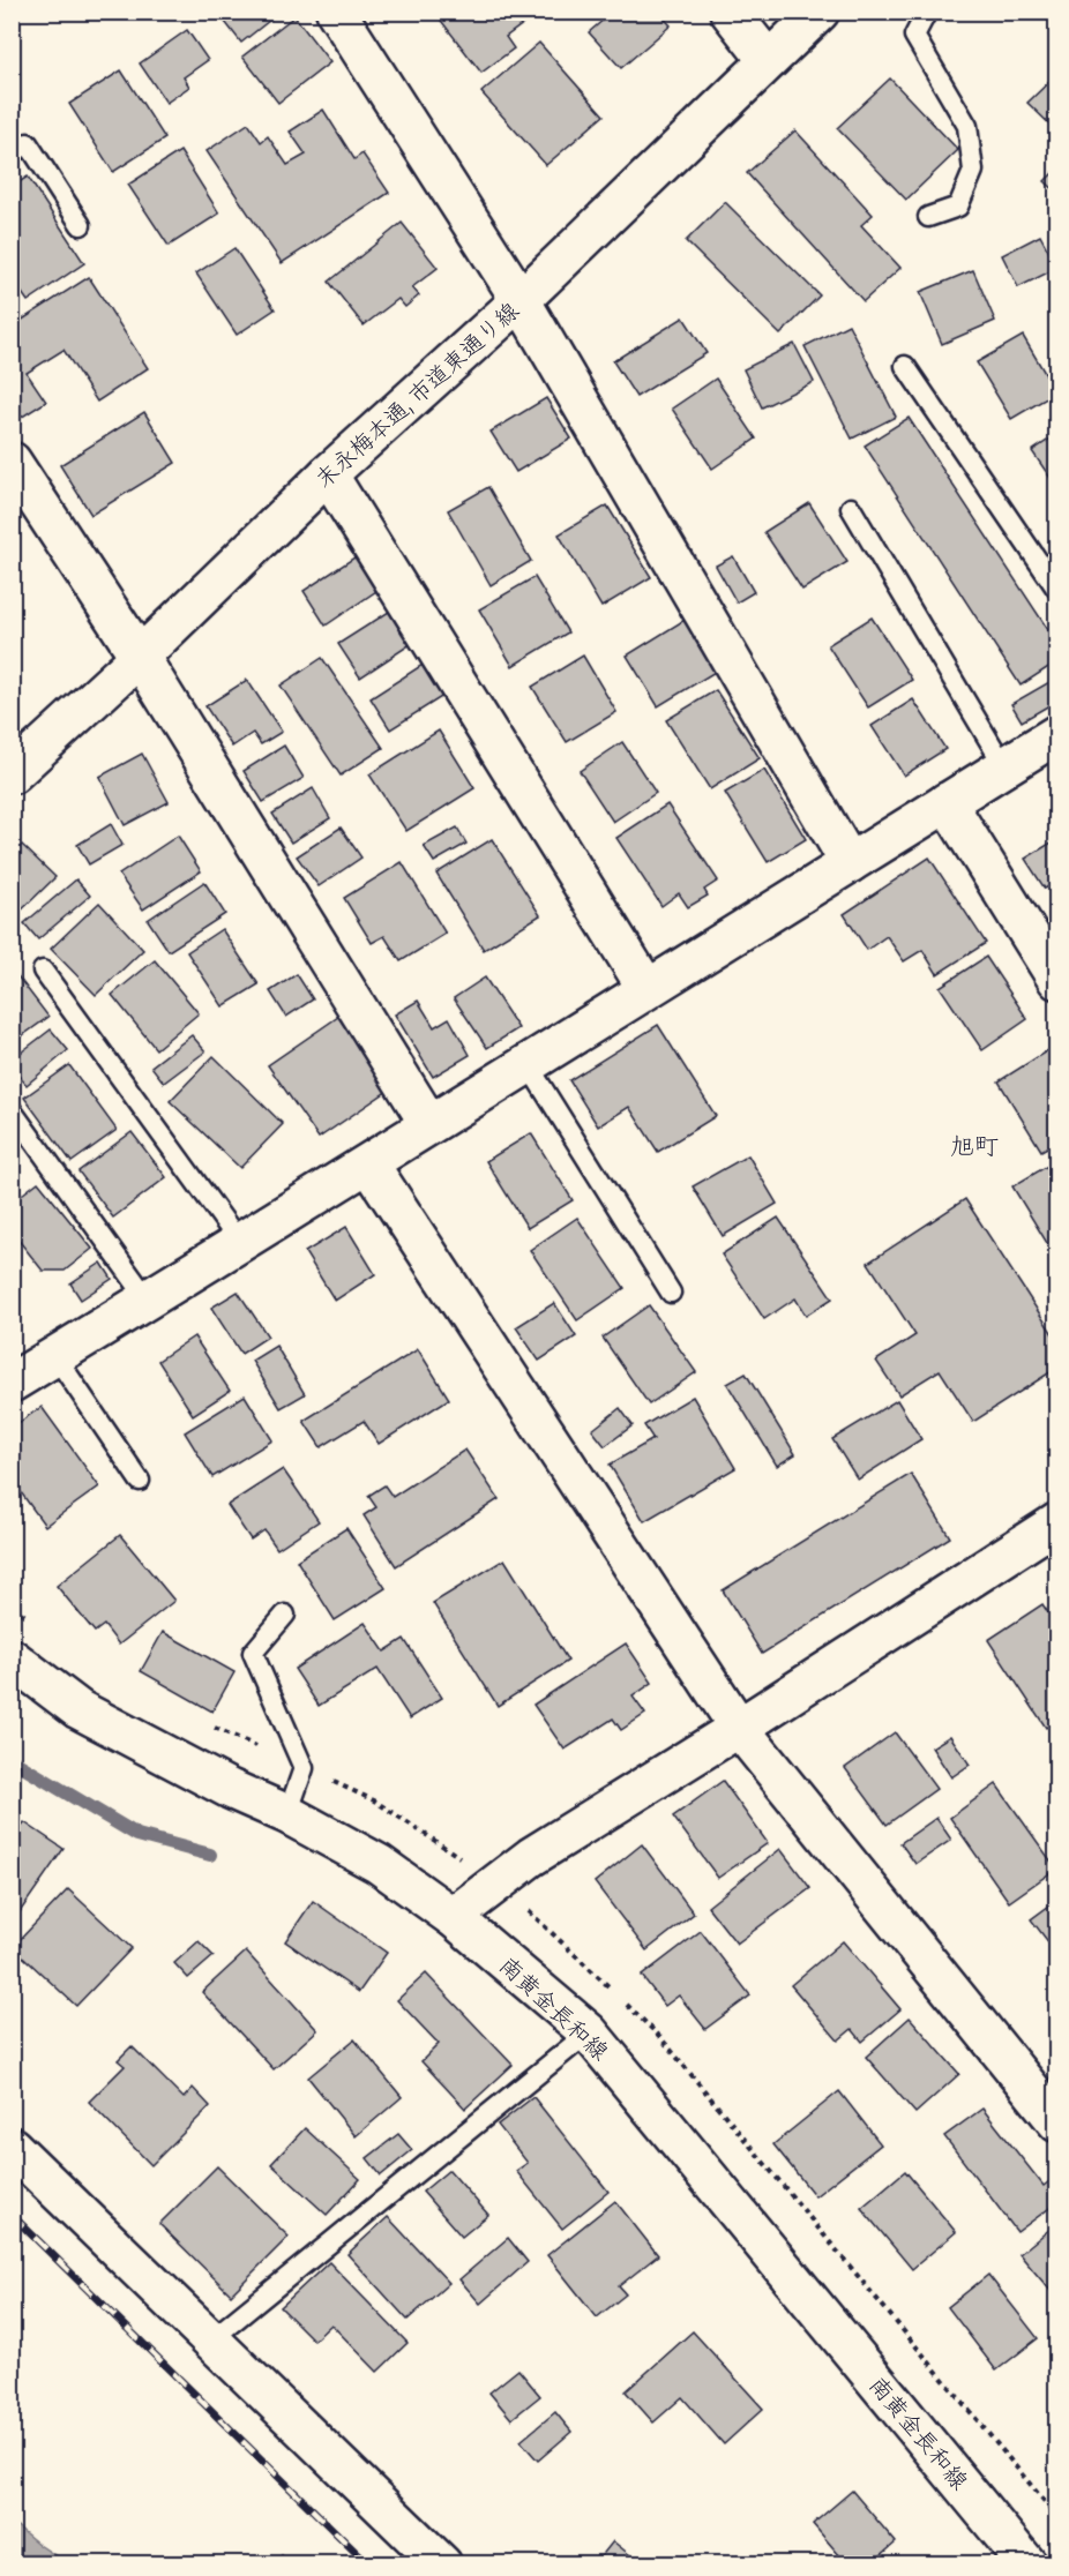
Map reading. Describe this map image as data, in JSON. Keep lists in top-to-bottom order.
{
  "streets": {
    "street": ["末永梅本通, 市道東通り線", "南黄金長和線"]
  },
  "districts": ["旭町"]
}
